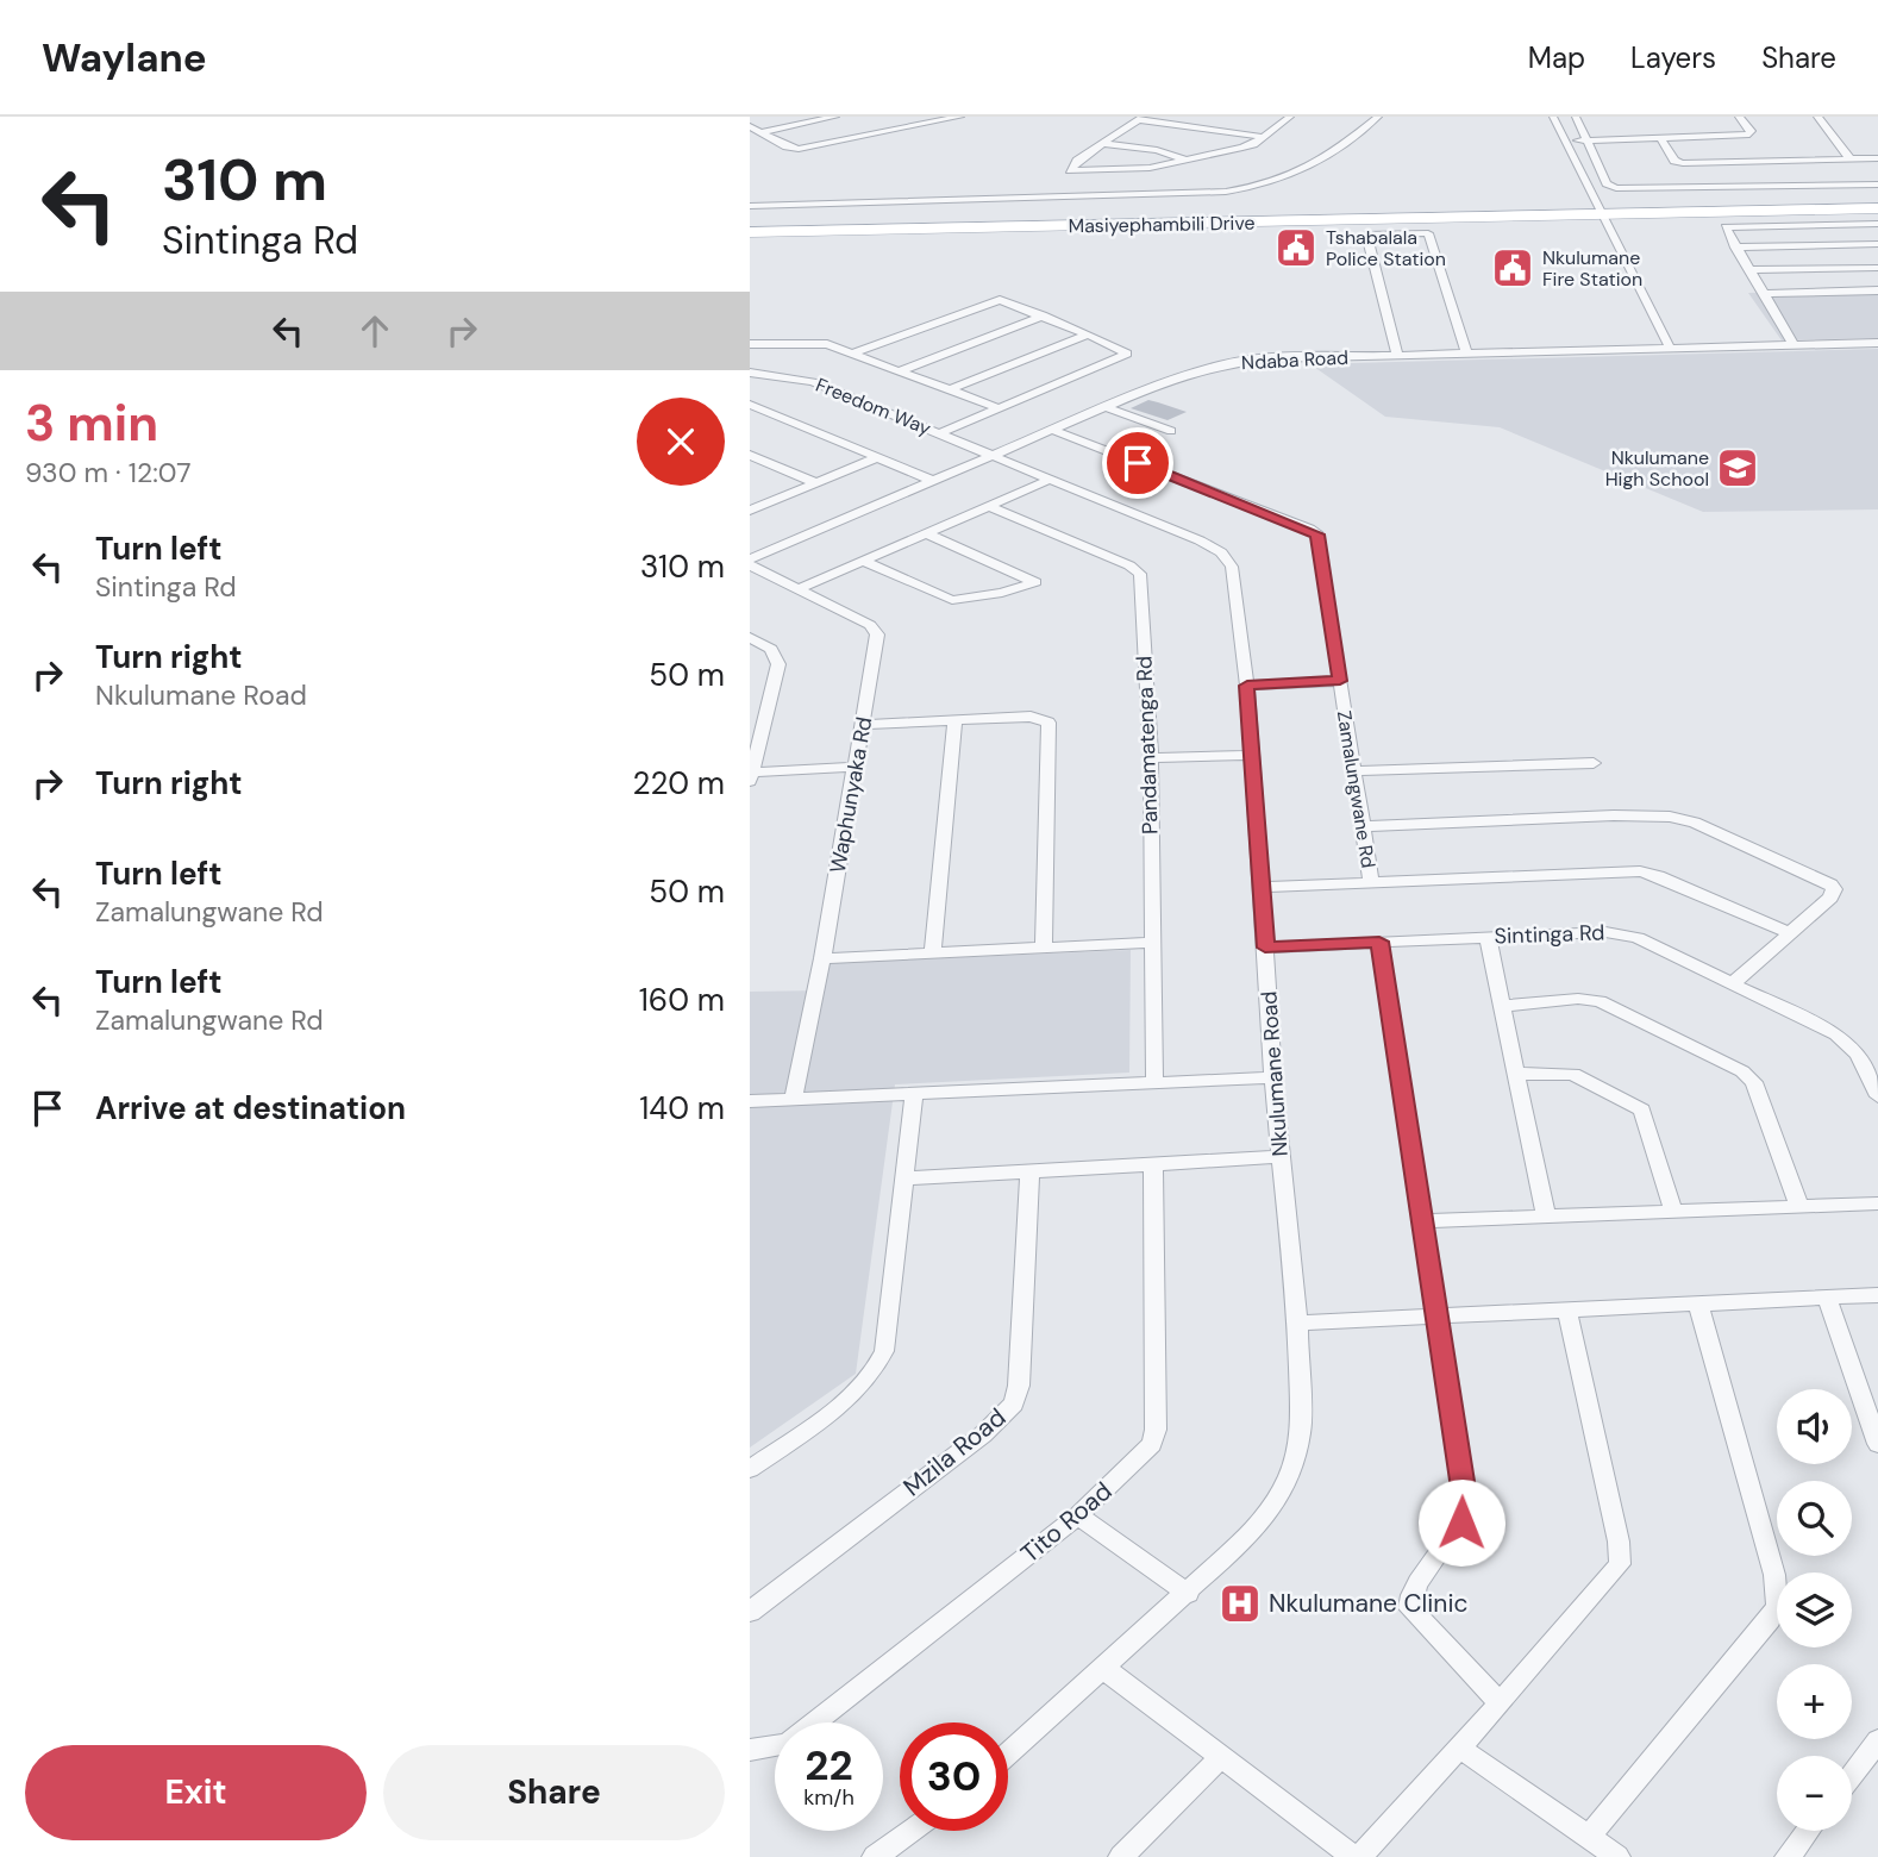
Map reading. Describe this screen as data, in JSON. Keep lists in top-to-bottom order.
{
  "streets": {
    "main road": ["Masiyephambili Drive"],
    "street": [
      "Ndaba Road",
      "Freedom Way",
      "Pandamatenga Rd",
      "Zamalungwane Rd",
      "Waphunyaka Rd",
      "Sintinga Rd",
      "Nkulumane Road",
      "Mzila Road",
      "Tito Road"
    ]
  },
  "crossings": [
    ["Ndaba Road", "Freedom Way"],
    ["Ndaba Road", "Zamalungwane Rd"],
    ["Ndaba Road", "Nkulumane Road"],
    ["Freedom Way", "Nkulumane Road"],
    ["Sintinga Rd", "Nkulumane Road"]
  ],
  "places": {
    "public building": ["Tshabalala Police Station", "Nkulumane Fire Station"],
    "school or university": ["Nkulumane High School"],
    "hospital": ["Nkulumane Clinic"]
  },
  "page": {
    "header": "Waylane",
    "nav": ["Map", "Layers", "Share"],
    "turn": ["310 m", "Sintinga Rd"],
    "heading": ["3 min", "930 m · 12:07"],
    "list": [
      {
        "name": "Turn left",
        "note": "Sintinga Rd",
        "value": "310 m"
      },
      {
        "name": "Turn right",
        "note": "Nkulumane Road",
        "value": "50 m"
      },
      {
        "name": "Turn right",
        "value": "220 m"
      },
      {
        "name": "Turn left",
        "note": "Zamalungwane Rd",
        "value": "50 m"
      },
      {
        "name": "Turn left",
        "note": "Zamalungwane Rd",
        "value": "160 m"
      },
      {
        "name": "Arrive at destination",
        "value": "140 m"
      }
    ],
    "map_buttons": ["+", "−"],
    "speed": "22 km/h",
    "limit": "30",
    "buttons": ["Exit", "Share"]
  }
}
